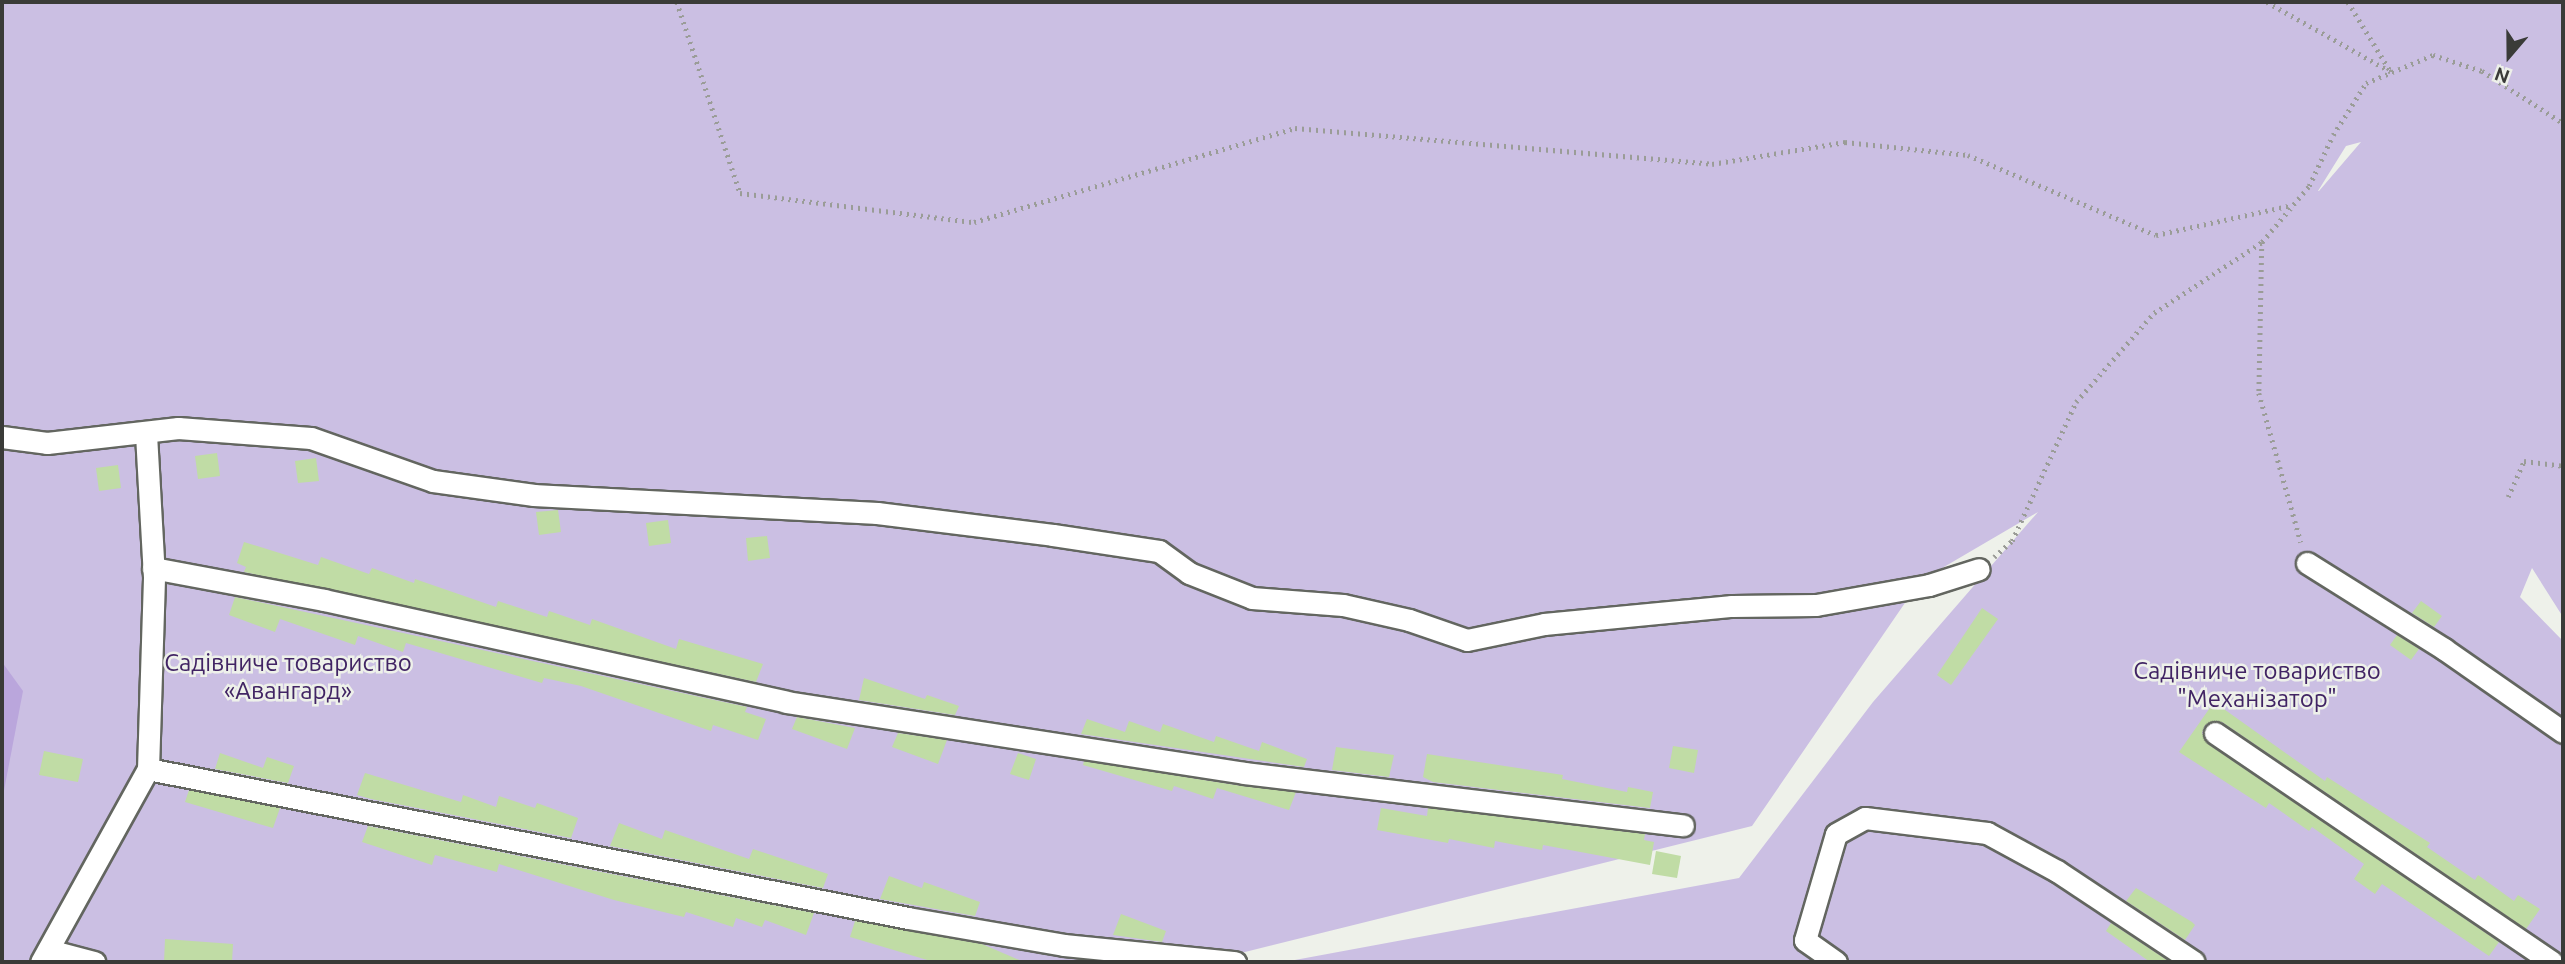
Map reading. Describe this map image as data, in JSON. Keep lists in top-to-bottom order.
{
  "parks": ["Садівниче товариство «Авангард»", "Садівниче товариство \"Механізатор\""],
  "north": "bottom"
}
